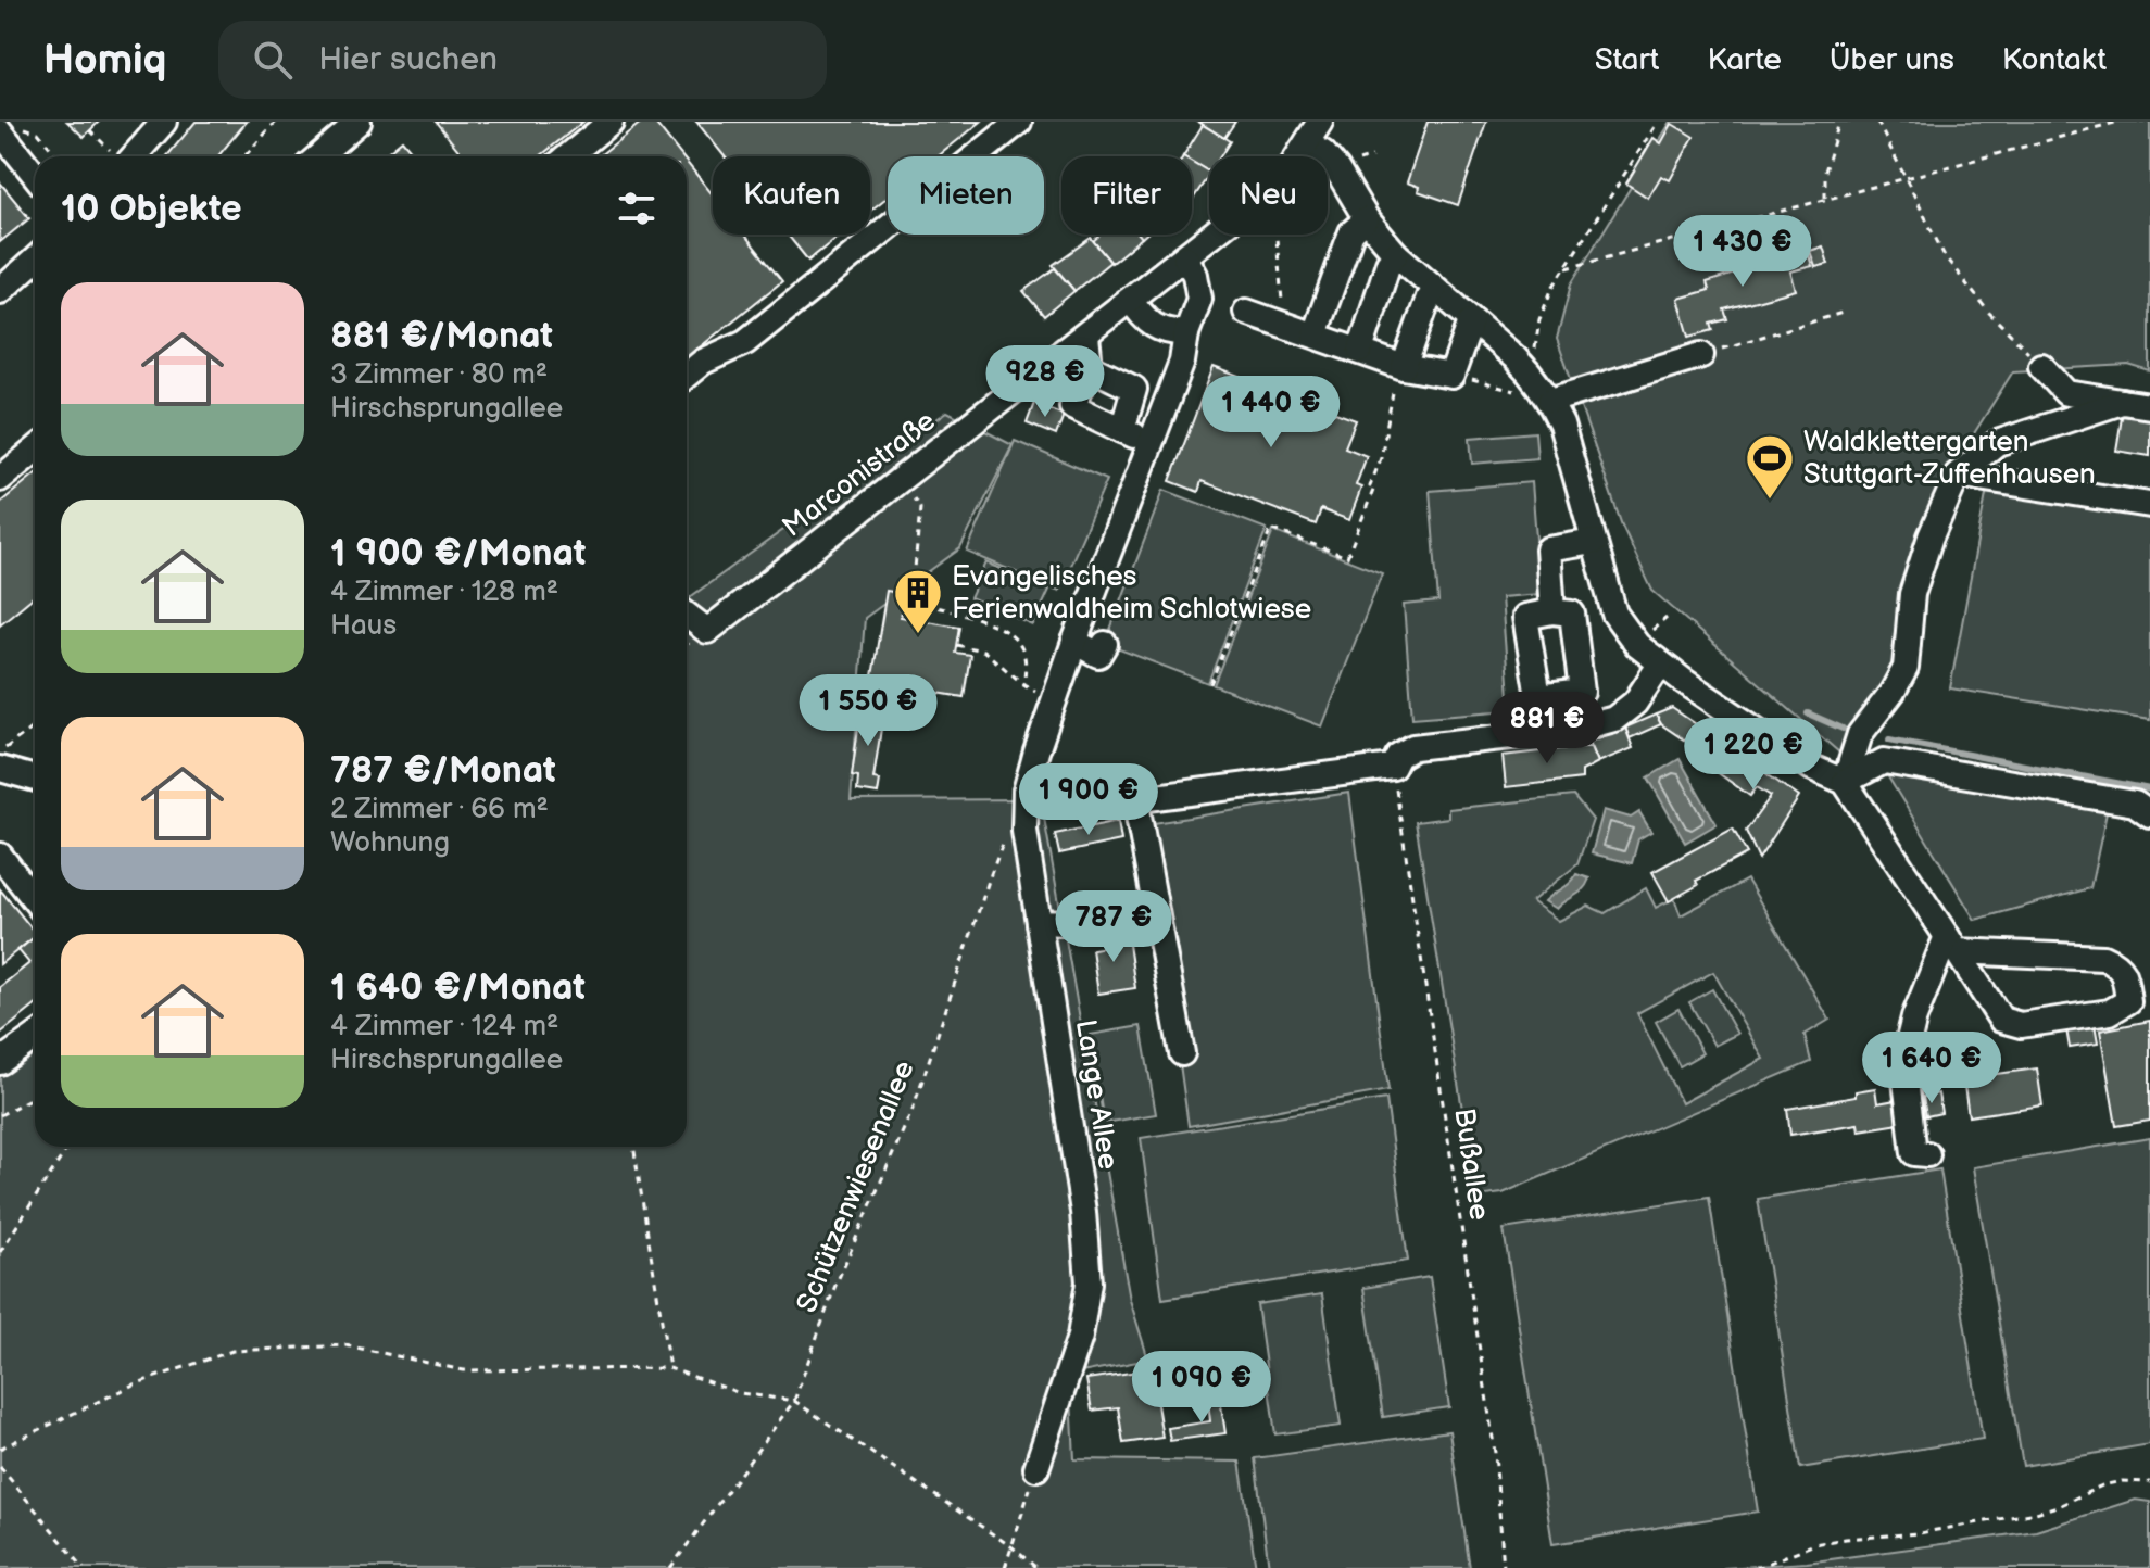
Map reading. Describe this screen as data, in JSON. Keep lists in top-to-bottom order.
{
  "streets": {
    "street": ["Marconistraße", "Lange Allee"],
    "path": ["Bußallee", "Schützenwiesenallee"]
  },
  "places": {
    "sports": ["Waldklettergarten Stuttgart-Zuffenhausen"],
    "building": ["Evangelisches Ferienwaldheim Schlotwiese"]
  },
  "page": {
    "header": "Homiq",
    "search": "Hier suchen",
    "nav": [
      "Start",
      "Karte",
      "Über uns",
      "Kontakt"
    ],
    "chip": [
      "Kaufen",
      "Mieten",
      "Filter",
      "Neu"
    ],
    "heading": "10 Objekte",
    "price": [
      "1 430 €",
      "928 €",
      "1 440 €",
      "1 550 €",
      "881 €",
      "1 220 €",
      "1 900 €",
      "787 €",
      "1 640 €",
      "1 090 €"
    ],
    "list": [
      {
        "name": "881 €/Monat",
        "note": "3 Zimmer · 80 m² · Hirschsprungallee"
      },
      {
        "name": "1 900 €/Monat",
        "note": "4 Zimmer · 128 m² · Haus"
      },
      {
        "name": "787 €/Monat",
        "note": "2 Zimmer · 66 m² · Wohnung"
      },
      {
        "name": "1 640 €/Monat",
        "note": "4 Zimmer · 124 m² · Hirschsprungallee"
      }
    ]
  }
}
